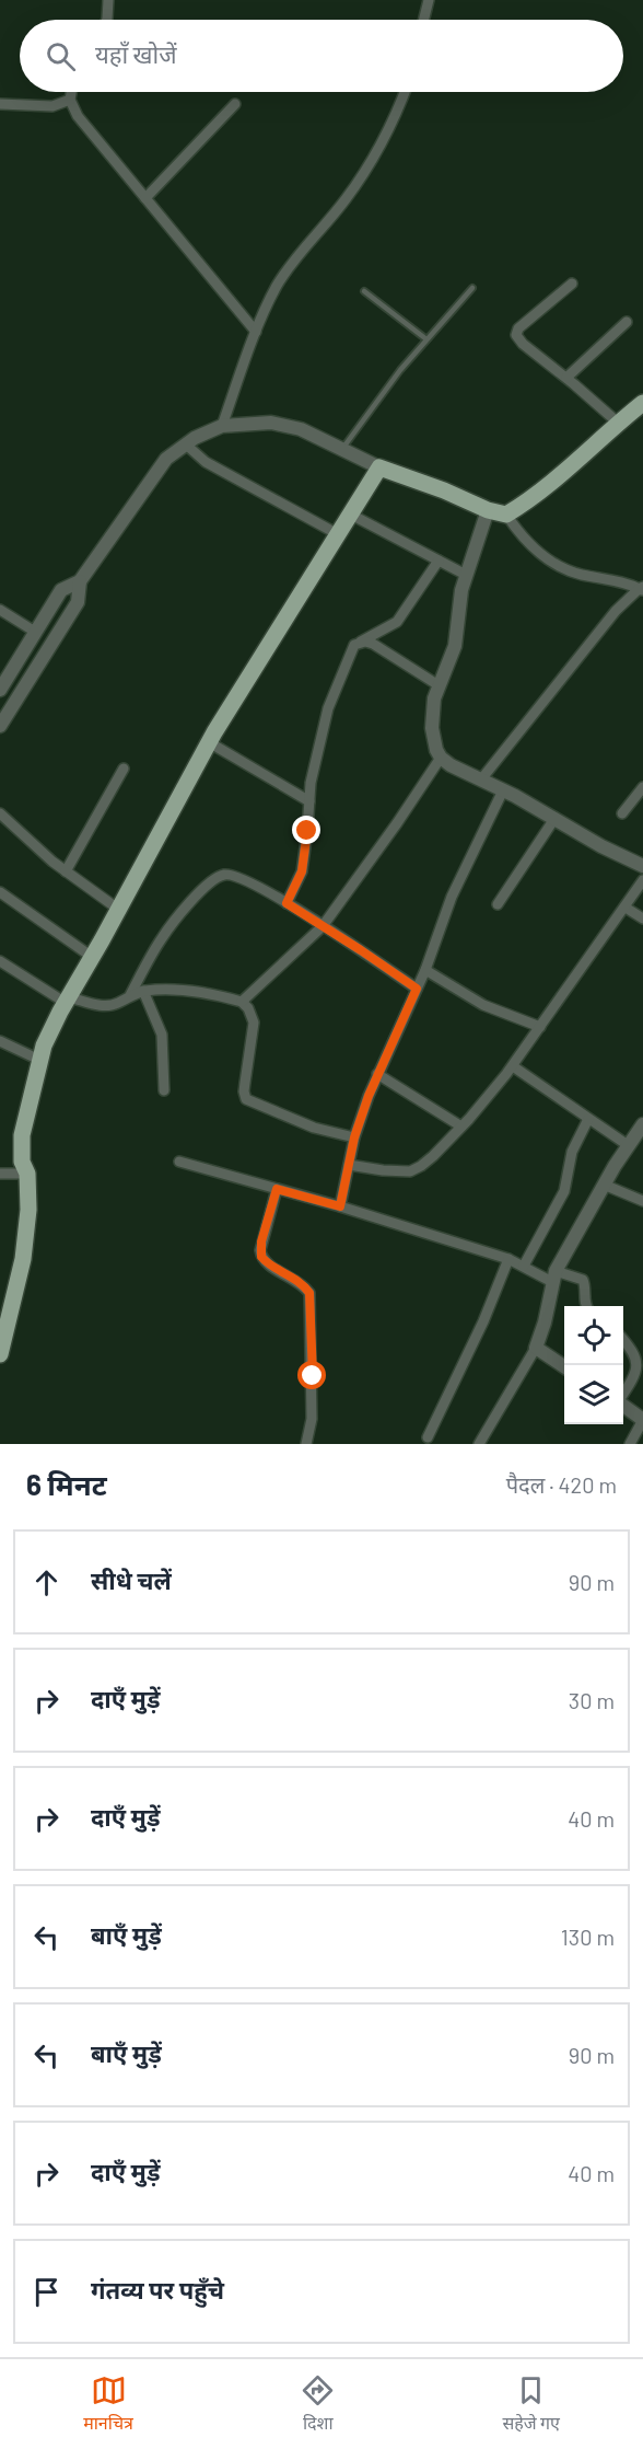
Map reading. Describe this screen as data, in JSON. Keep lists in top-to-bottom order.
{
  "page": {
    "search": "यहाँ खोजें",
    "heading": ["6 मिनट", "पैदल · 420 m"],
    "list": [
      ["सीधे चलें", "90 m"],
      ["दाएँ मुड़ें", "30 m"],
      ["दाएँ मुड़ें", "40 m"],
      ["बाएँ मुड़ें", "130 m"],
      ["बाएँ मुड़ें", "90 m"],
      ["दाएँ मुड़ें", "40 m"],
      "गंतव्य पर पहुँचे"
    ],
    "nav": ["मानचित्र", "दिशा", "सहेजे गए"]
  }
}
